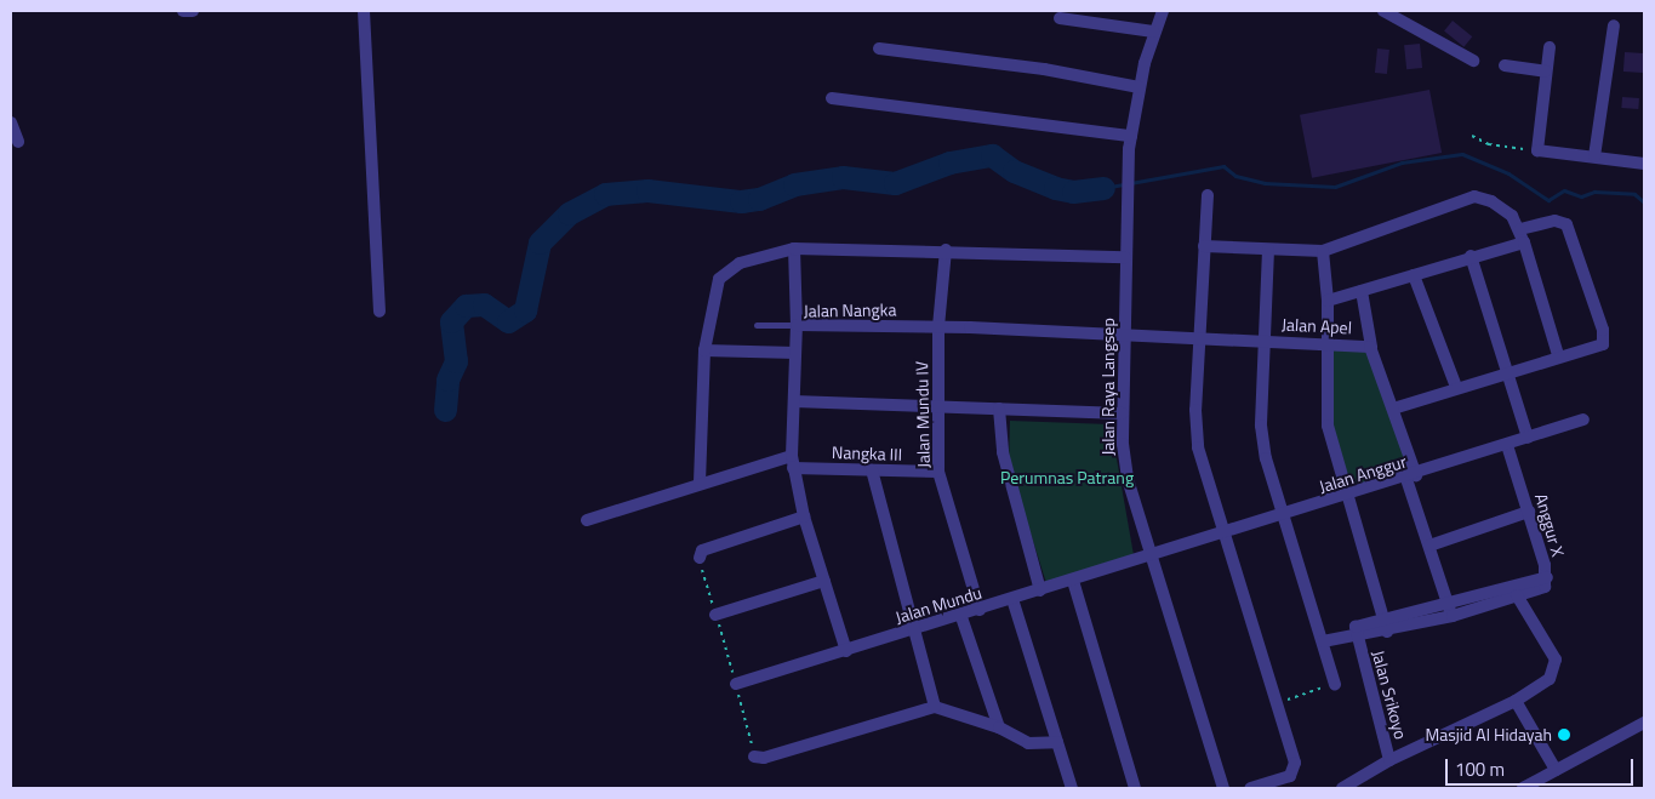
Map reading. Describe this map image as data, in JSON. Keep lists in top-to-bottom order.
{
  "streets": {
    "street": [
      "Jalan Nangka",
      "Jalan Apel",
      "Jalan Raya Langsep",
      "Jalan Mundu IV",
      "Nangka III",
      "Jalan Anggur",
      "Anggur X",
      "Jalan Mundu",
      "Jalan Srikoyo"
    ]
  },
  "crossings": [
    ["Jalan Nangka", "Jalan Apel"],
    ["Jalan Nangka", "Jalan Raya Langsep"],
    ["Jalan Nangka", "Jalan Mundu IV"],
    ["Jalan Nangka", "Nangka III"],
    ["Jalan Nangka", "Jalan Mundu"],
    ["Jalan Apel", "Jalan Raya Langsep"],
    ["Jalan Apel", "Jalan Anggur"],
    ["Jalan Raya Langsep", "Jalan Anggur"],
    ["Jalan Raya Langsep", "Jalan Mundu"],
    ["Jalan Mundu IV", "Nangka III"],
    ["Jalan Mundu IV", "Jalan Mundu"],
    ["Jalan Anggur", "Anggur X"],
    ["Jalan Anggur", "Jalan Mundu"]
  ],
  "parks": ["Perumnas Patrang"],
  "places": ["Masjid Al Hidayah"],
  "scale_bar": "100 m"
}
